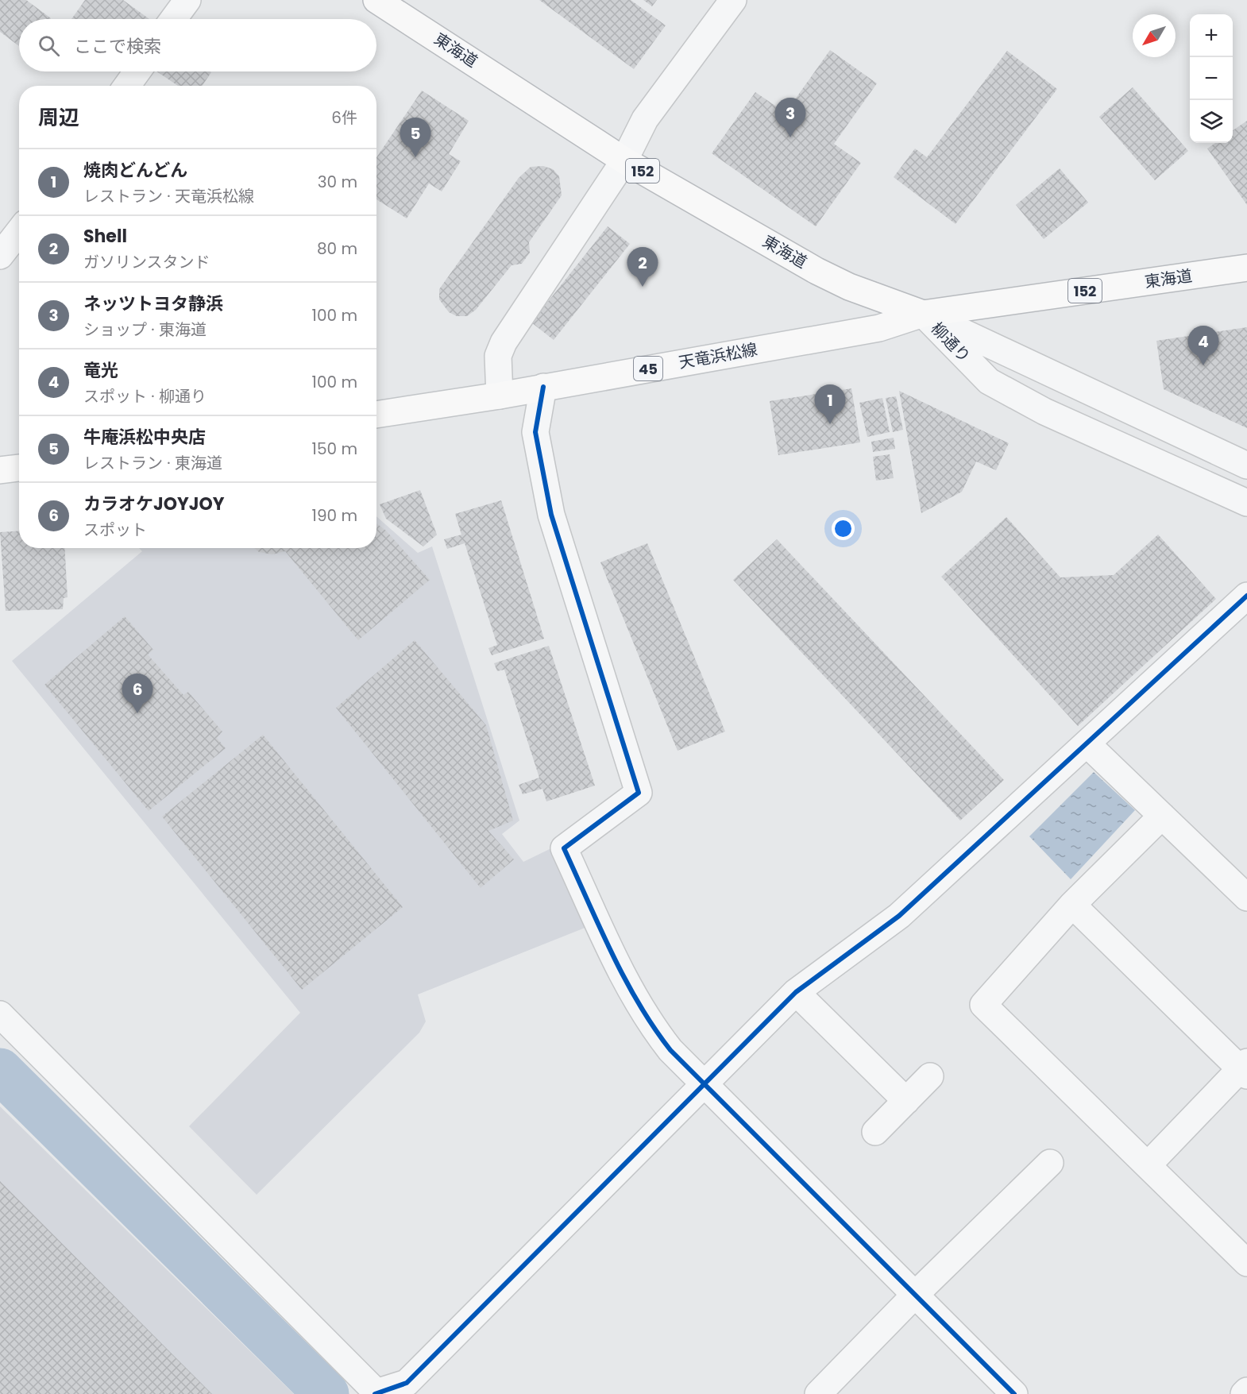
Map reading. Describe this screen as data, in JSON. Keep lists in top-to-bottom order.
{
  "streets": {
    "main road": [
      "東海道",
      "152",
      "天竜浜松線",
      "45"
    ],
    "street": ["柳通り"]
  },
  "crossings": [
    ["東海道", "柳通り"],
    ["東海道", "天竜浜松線"],
    ["柳通り", "天竜浜松線"]
  ],
  "north": "bottom left",
  "page": {
    "map_buttons": ["+", "−"],
    "search": "ここで検索",
    "heading": ["周辺", "6件"],
    "pins": [
      "3",
      "5",
      "2",
      "4",
      "1",
      "6"
    ],
    "list": [
      {
        "mark": "1",
        "name": "焼肉どんどん",
        "note": "レストラン · 天竜浜松線",
        "value": "30 m"
      },
      {
        "mark": "2",
        "name": "Shell",
        "note": "ガソリンスタンド",
        "value": "80 m"
      },
      {
        "mark": "3",
        "name": "ネッツトヨタ静浜",
        "note": "ショップ · 東海道",
        "value": "100 m"
      },
      {
        "mark": "4",
        "name": "竜光",
        "note": "スポット · 柳通り",
        "value": "100 m"
      },
      {
        "mark": "5",
        "name": "牛庵浜松中央店",
        "note": "レストラン · 東海道",
        "value": "150 m"
      },
      {
        "mark": "6",
        "name": "カラオケJOYJOY",
        "note": "スポット",
        "value": "190 m"
      }
    ]
  }
}
